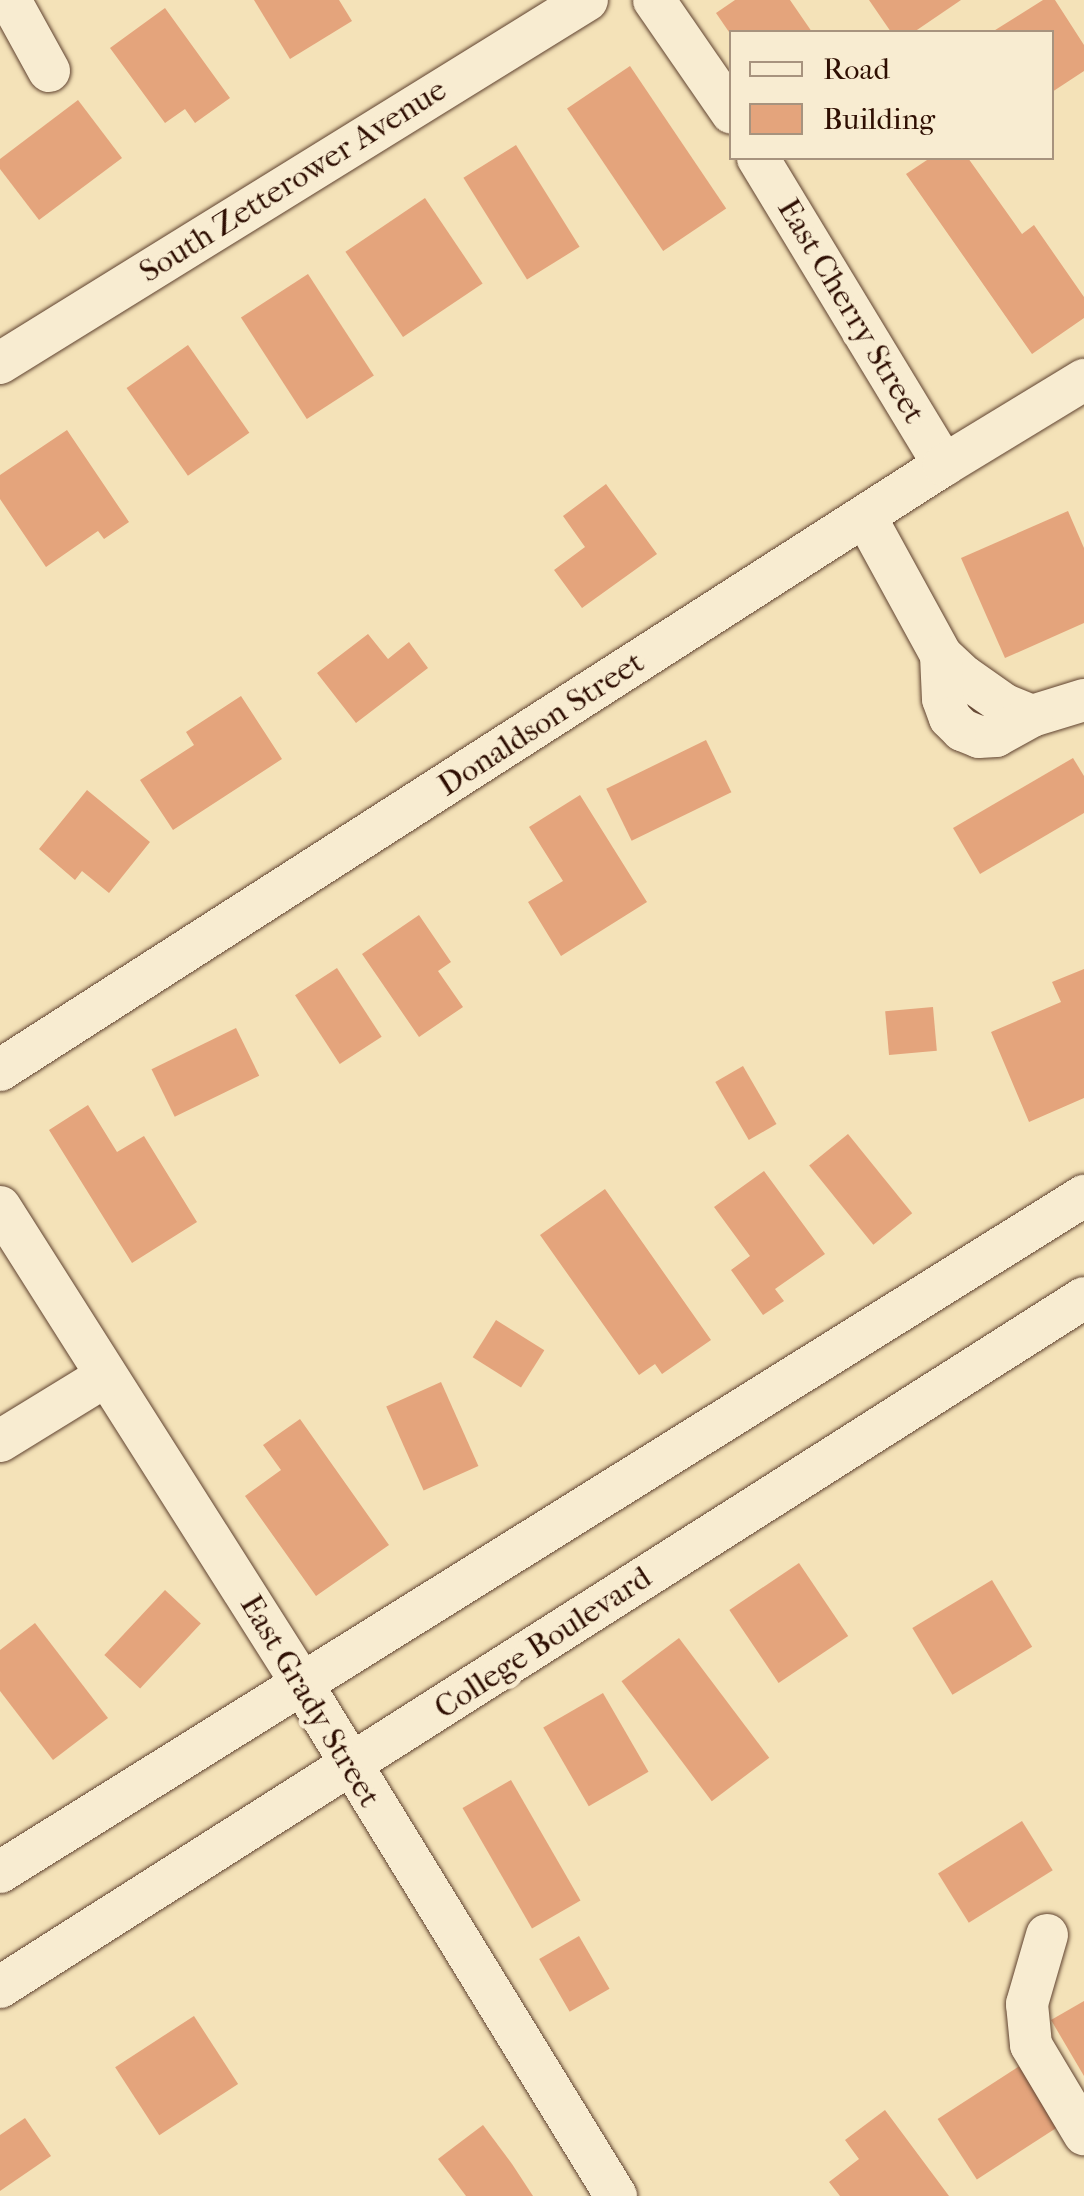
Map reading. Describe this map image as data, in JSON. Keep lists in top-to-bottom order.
{
  "streets": {
    "street": [
      "South Zetterower Avenue",
      "East Cherry Street",
      "Donaldson Street",
      "College Boulevard",
      "East Grady Street"
    ]
  },
  "crossings": [
    ["East Cherry Street", "Donaldson Street"],
    ["College Boulevard", "East Grady Street"]
  ],
  "legend": ["Road", "Building"]
}
